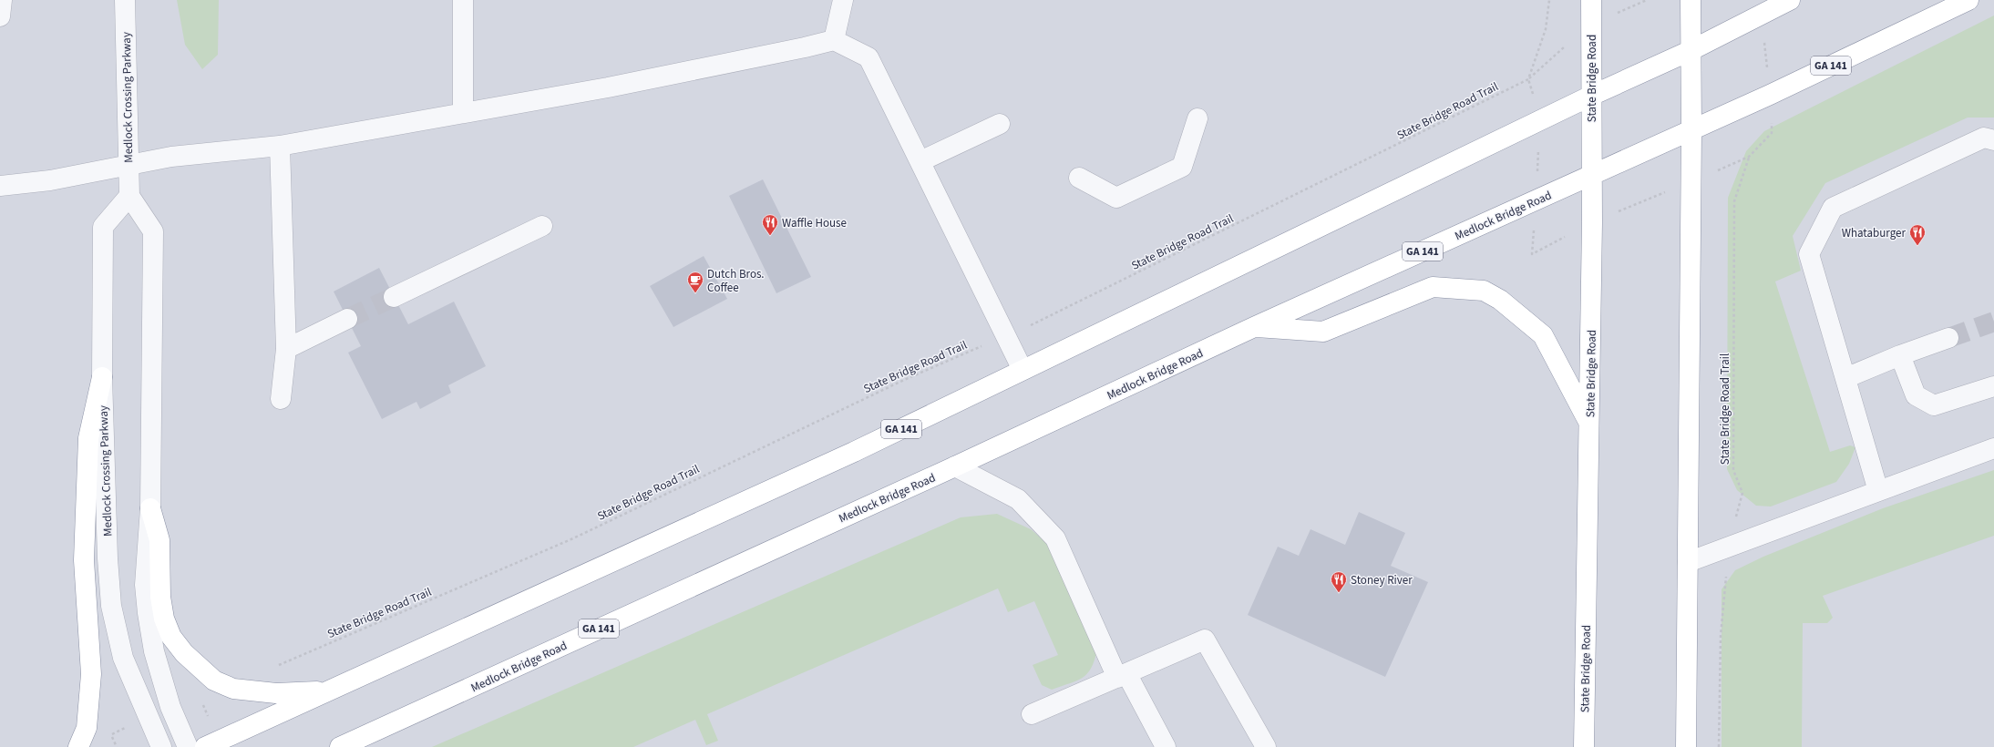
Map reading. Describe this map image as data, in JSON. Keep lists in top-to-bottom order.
{
  "streets": {
    "highway": ["GA 141", "State Bridge Road", "Medlock Bridge Road"],
    "street": ["Medlock Crossing Parkway"],
    "path": ["State Bridge Road Trail"]
  },
  "crossings": [
    ["GA 141", "State Bridge Road"],
    ["State Bridge Road", "Medlock Bridge Road"]
  ],
  "places": {
    "restaurant": ["Waffle House", "Whataburger", "Stoney River"],
    "cafe": ["Dutch Bros. Coffee"]
  }
}
